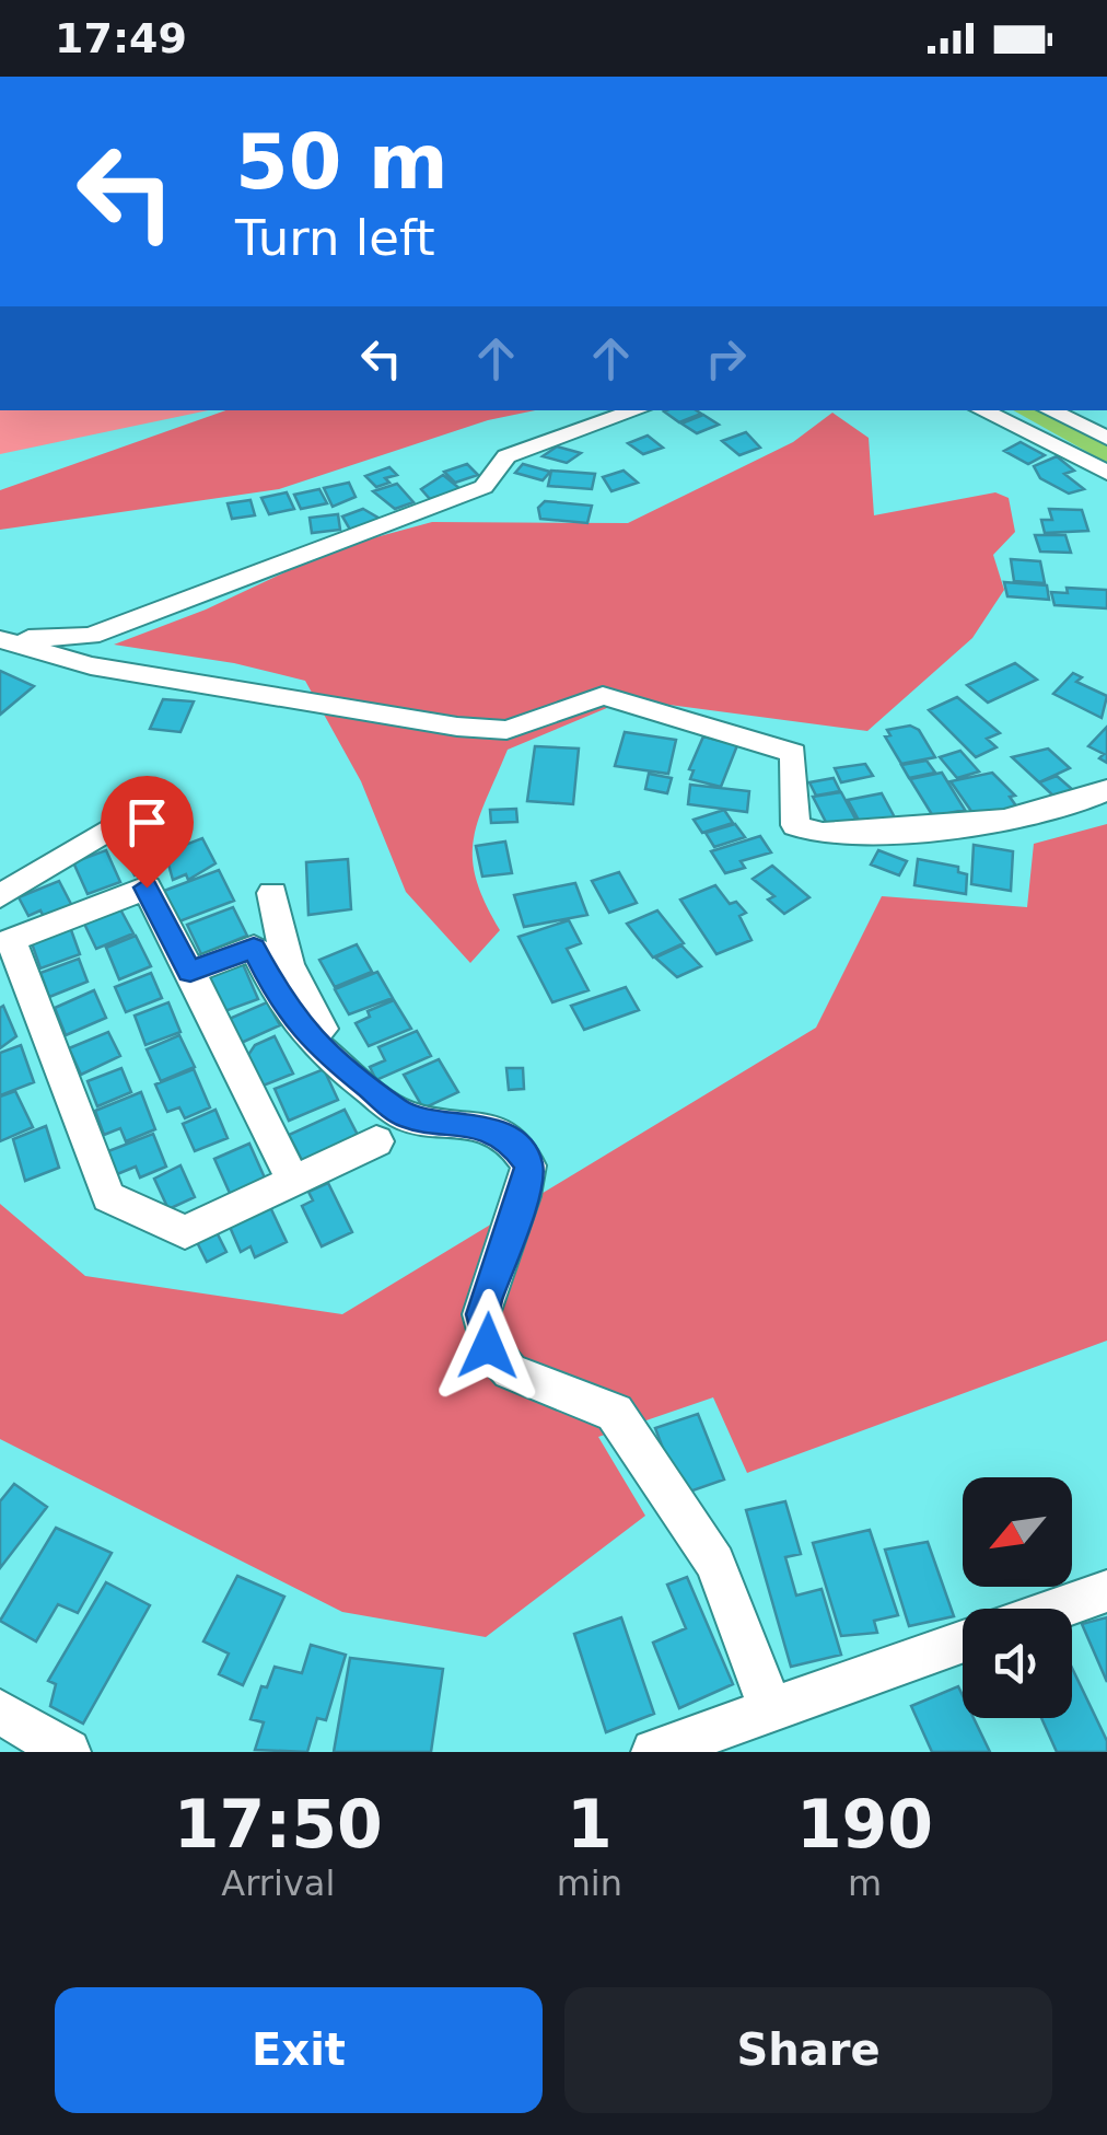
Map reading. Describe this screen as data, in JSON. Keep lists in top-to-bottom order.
{
  "north": "bottom left",
  "page": {
    "status": "17:49",
    "turn": ["50 m", "Turn left"],
    "eta": [
      "17:50",
      "Arrival",
      "1",
      "min",
      "190",
      "m"
    ],
    "buttons": ["Exit", "Share"]
  }
}
